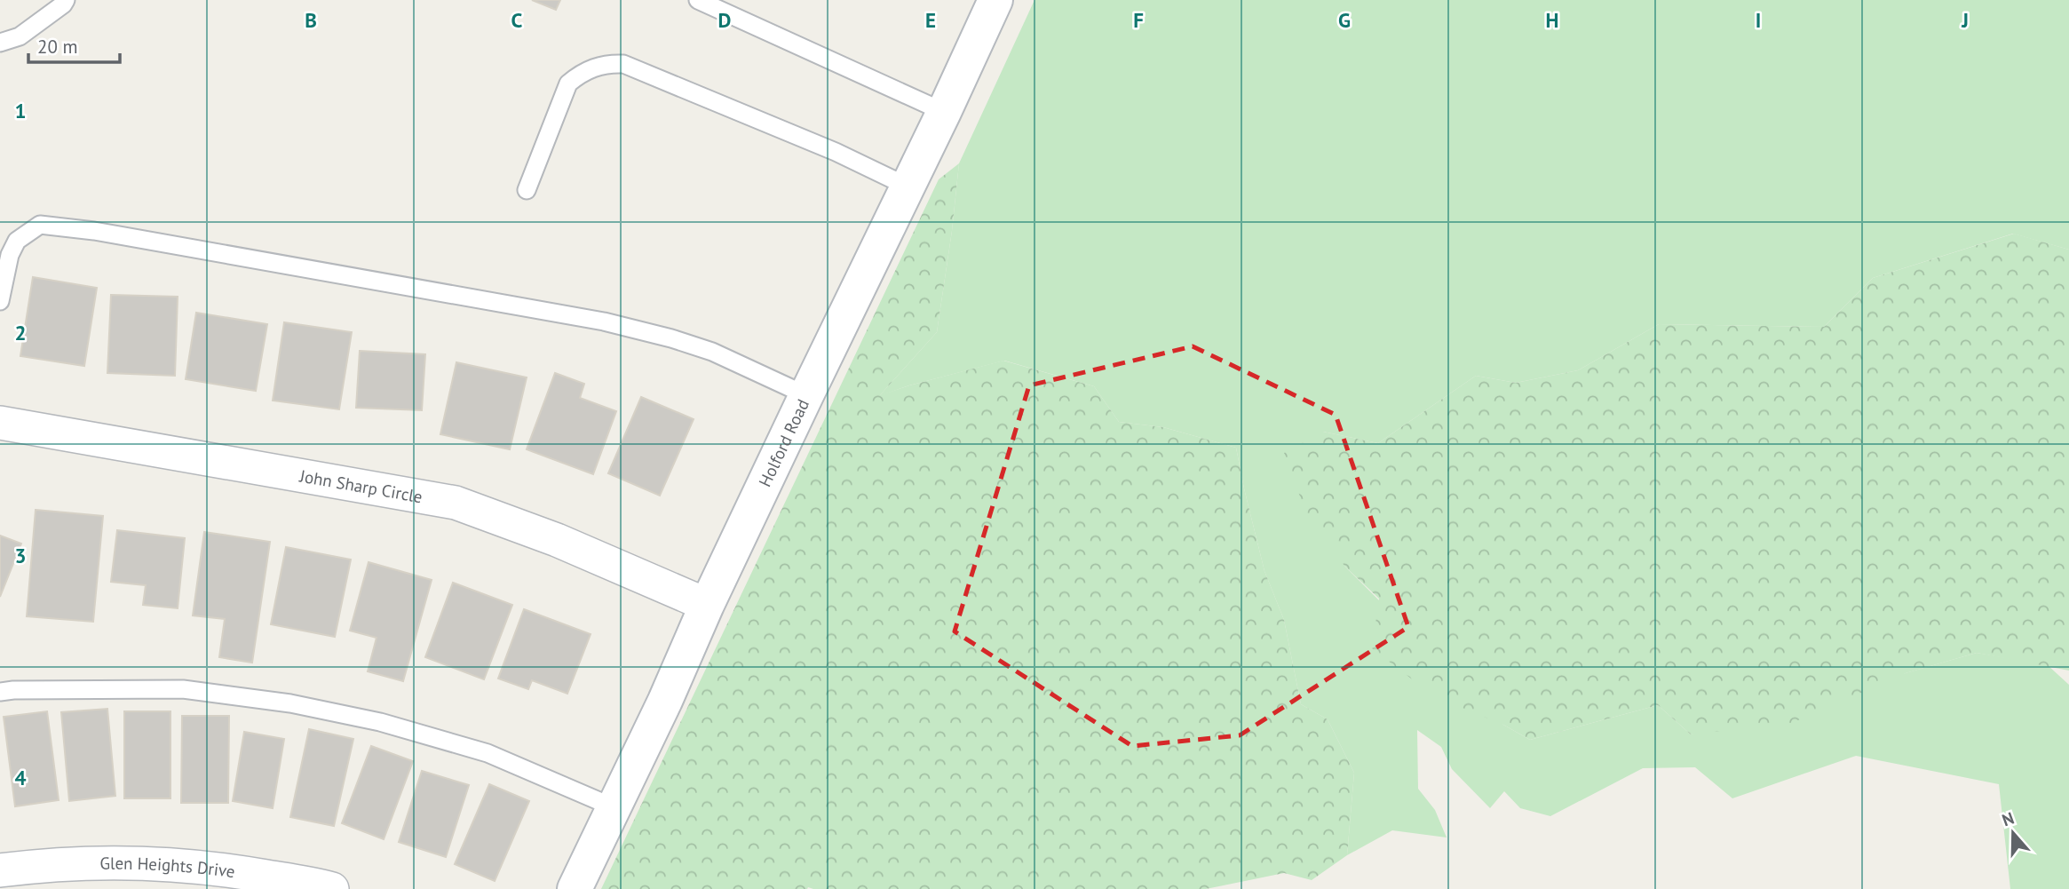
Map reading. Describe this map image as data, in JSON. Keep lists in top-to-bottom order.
{
  "streets": {
    "street": ["Holford Road", "John Sharp Circle", "Glen Heights Drive"]
  },
  "crossings": [
    ["Holford Road", "John Sharp Circle"]
  ],
  "scale_bar": "20 m",
  "north": "top",
  "grid": {
    "columns": [
      "B",
      "C",
      "D",
      "E",
      "F",
      "G",
      "H",
      "I",
      "J"
    ],
    "rows": [
      "1",
      "2",
      "3",
      "4"
    ]
  }
}
